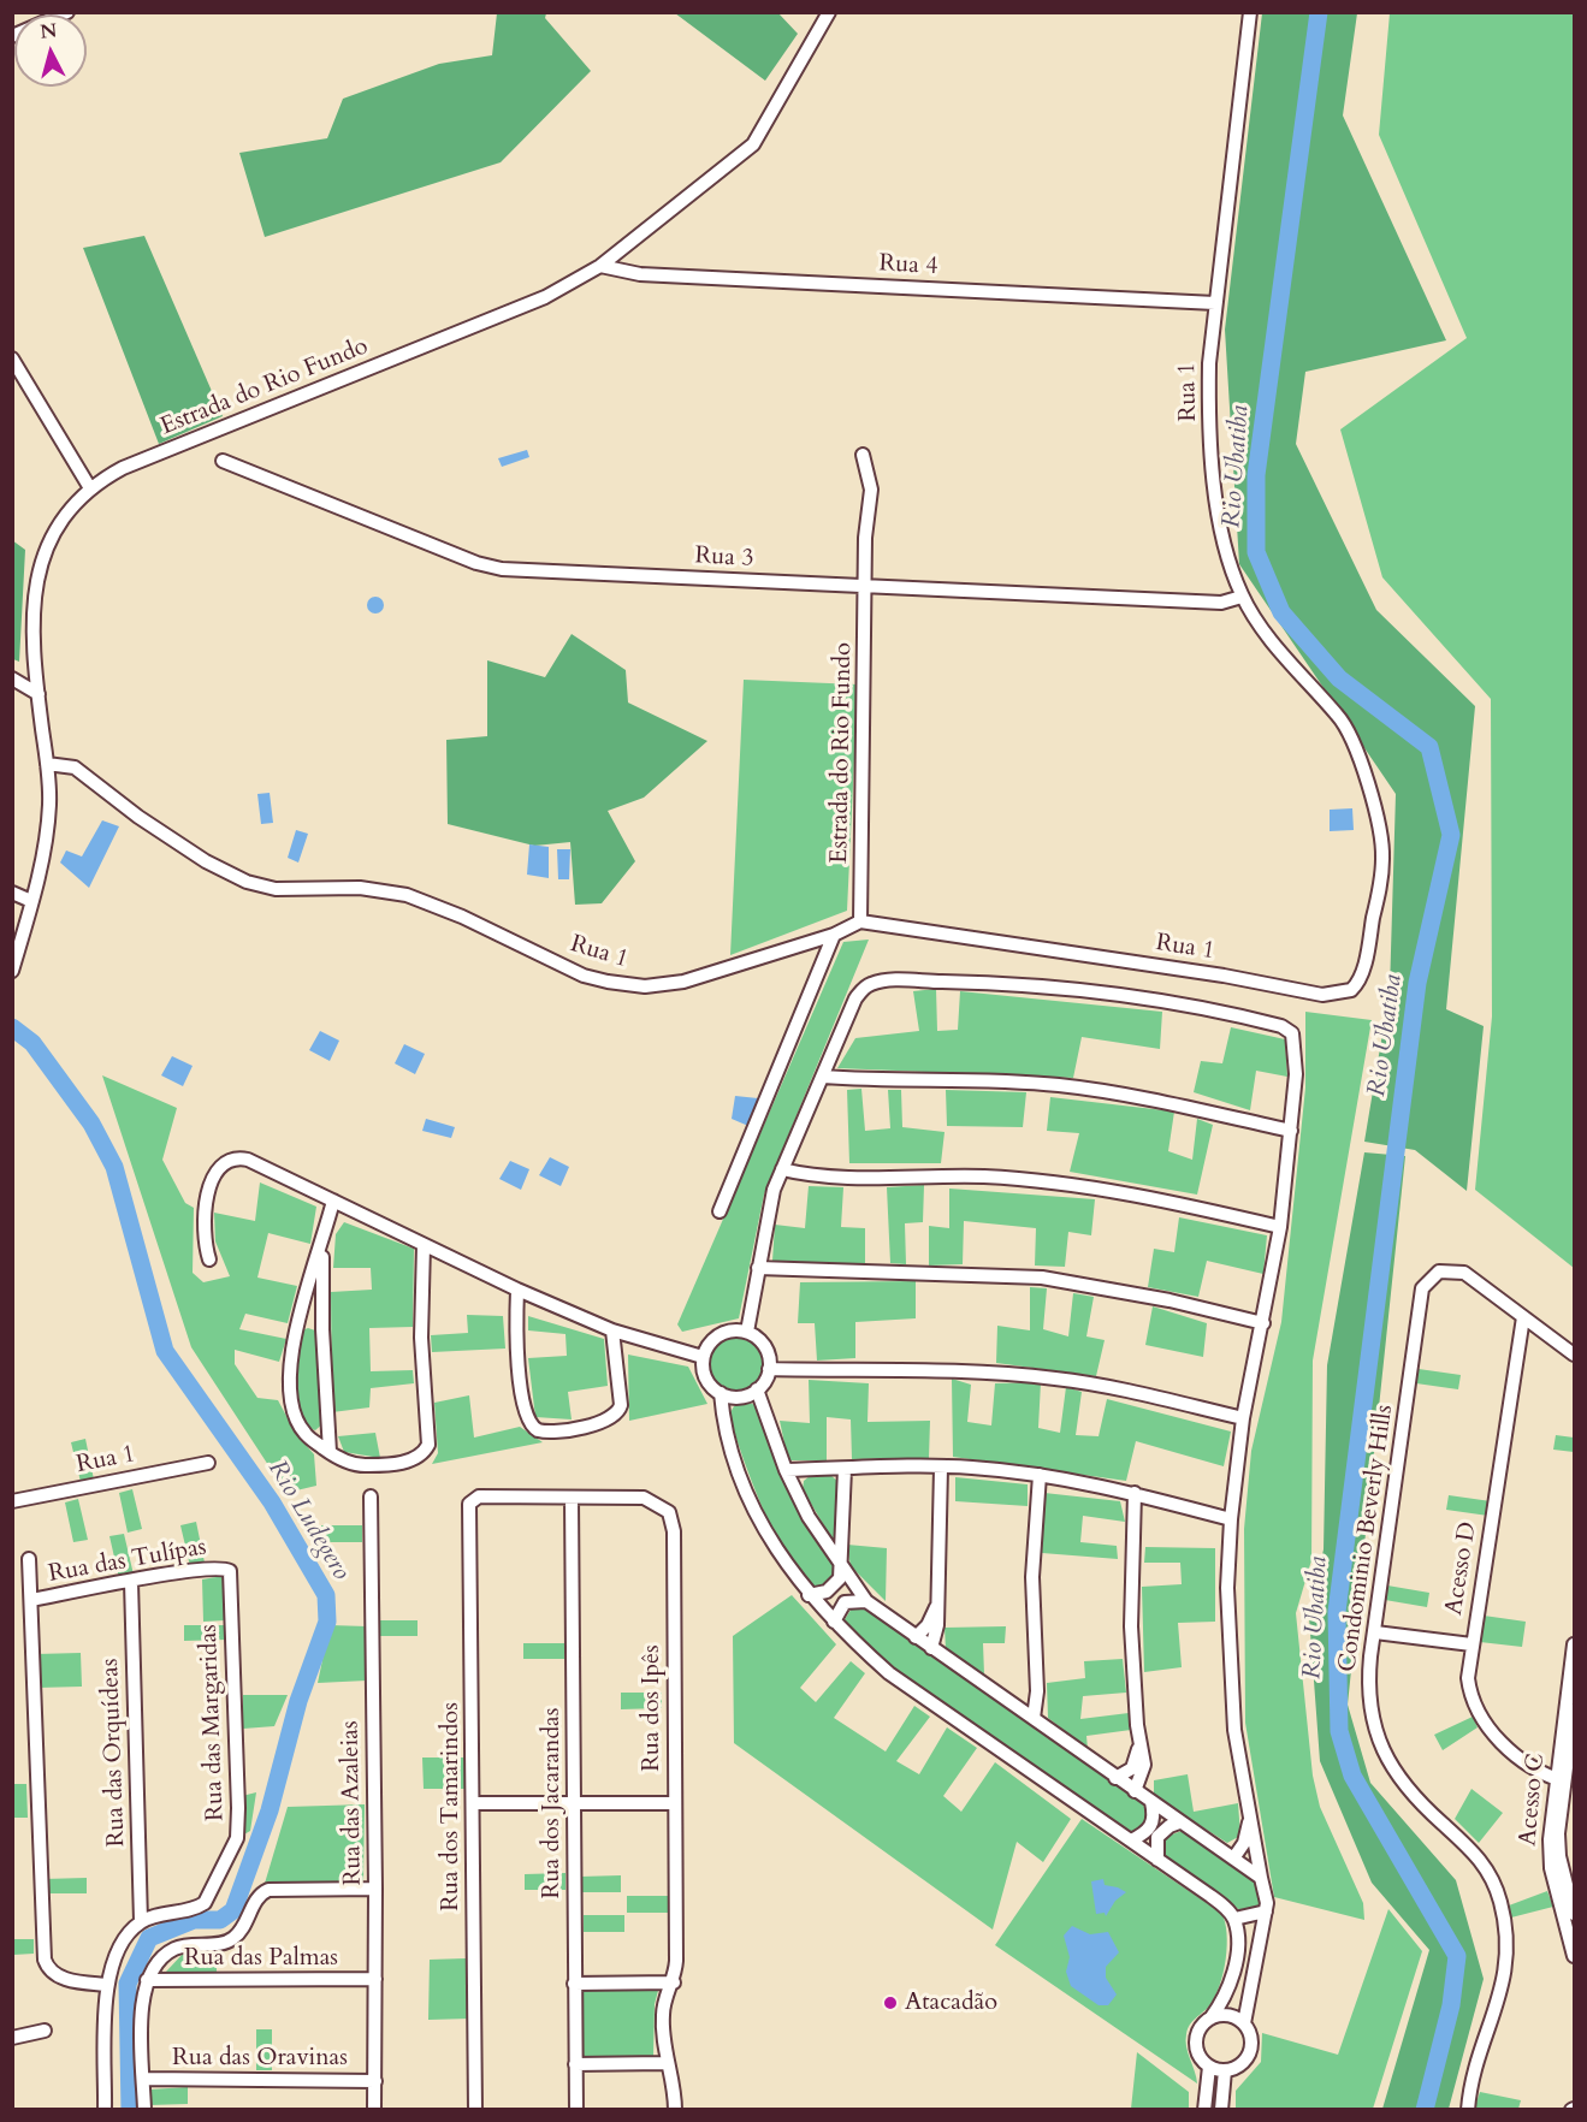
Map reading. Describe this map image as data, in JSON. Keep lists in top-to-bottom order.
{
  "streets": {
    "street": [
      "Rua 4",
      "Estrada do Rio Fundo",
      "Rua 1",
      "Rua 3",
      "Condominio Beverly Hills",
      "Rua das Tulípas",
      "Acesso D",
      "Rua dos Ipês",
      "Rua das Margaridas",
      "Rua das Orquídeas",
      "Acesso C",
      "Rua das Azaleias",
      "Rua dos Jacarandas",
      "Rua dos Tamarindos",
      "Rua das Palmas",
      "Rua das Oravinas"
    ]
  },
  "crossings": [
    ["Rua 4", "Estrada do Rio Fundo"],
    ["Rua 4", "Rua 1"],
    ["Estrada do Rio Fundo", "Rua 1"],
    ["Estrada do Rio Fundo", "Rua 3"],
    ["Rua 1", "Rua 3"],
    ["Condominio Beverly Hills", "Acesso D"],
    ["Rua das Tulípas", "Rua das Margaridas"],
    ["Rua das Tulípas", "Rua das Orquídeas"],
    ["Acesso D", "Acesso C"],
    ["Rua dos Ipês", "Rua dos Jacarandas"],
    ["Rua dos Ipês", "Rua dos Tamarindos"],
    ["Rua das Margaridas", "Rua das Orquídeas"],
    ["Rua das Azaleias", "Rua das Palmas"],
    ["Rua das Azaleias", "Rua das Oravinas"]
  ],
  "water": ["Rio Ubatiba", "Rio Ludegero"],
  "places": ["Atacadão"],
  "north": "top"
}
